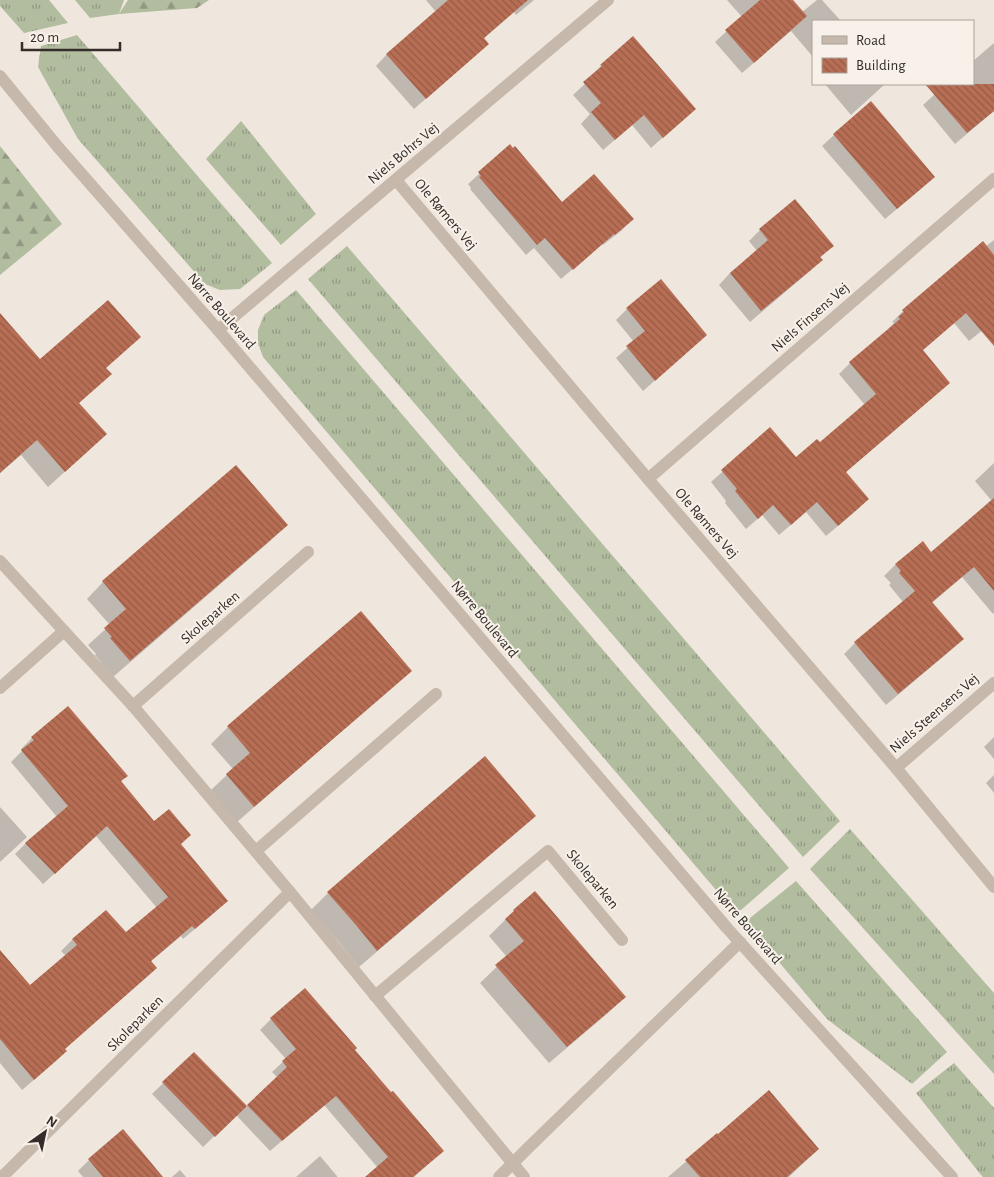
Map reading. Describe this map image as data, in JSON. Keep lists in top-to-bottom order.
{
  "streets": {
    "street": [
      "Niels Bohrs Vej",
      "Ole Rømers Vej",
      "Nørre Boulevard",
      "Niels Finsens Vej",
      "Skoleparken",
      "Niels Steensens Vej"
    ]
  },
  "crossings": [
    ["Niels Bohrs Vej", "Ole Rømers Vej"],
    ["Niels Bohrs Vej", "Nørre Boulevard"],
    ["Ole Rømers Vej", "Niels Finsens Vej"],
    ["Ole Rømers Vej", "Niels Steensens Vej"]
  ],
  "legend": ["Road", "Building"],
  "scale_bar": "20 m",
  "north": "top right"
}
